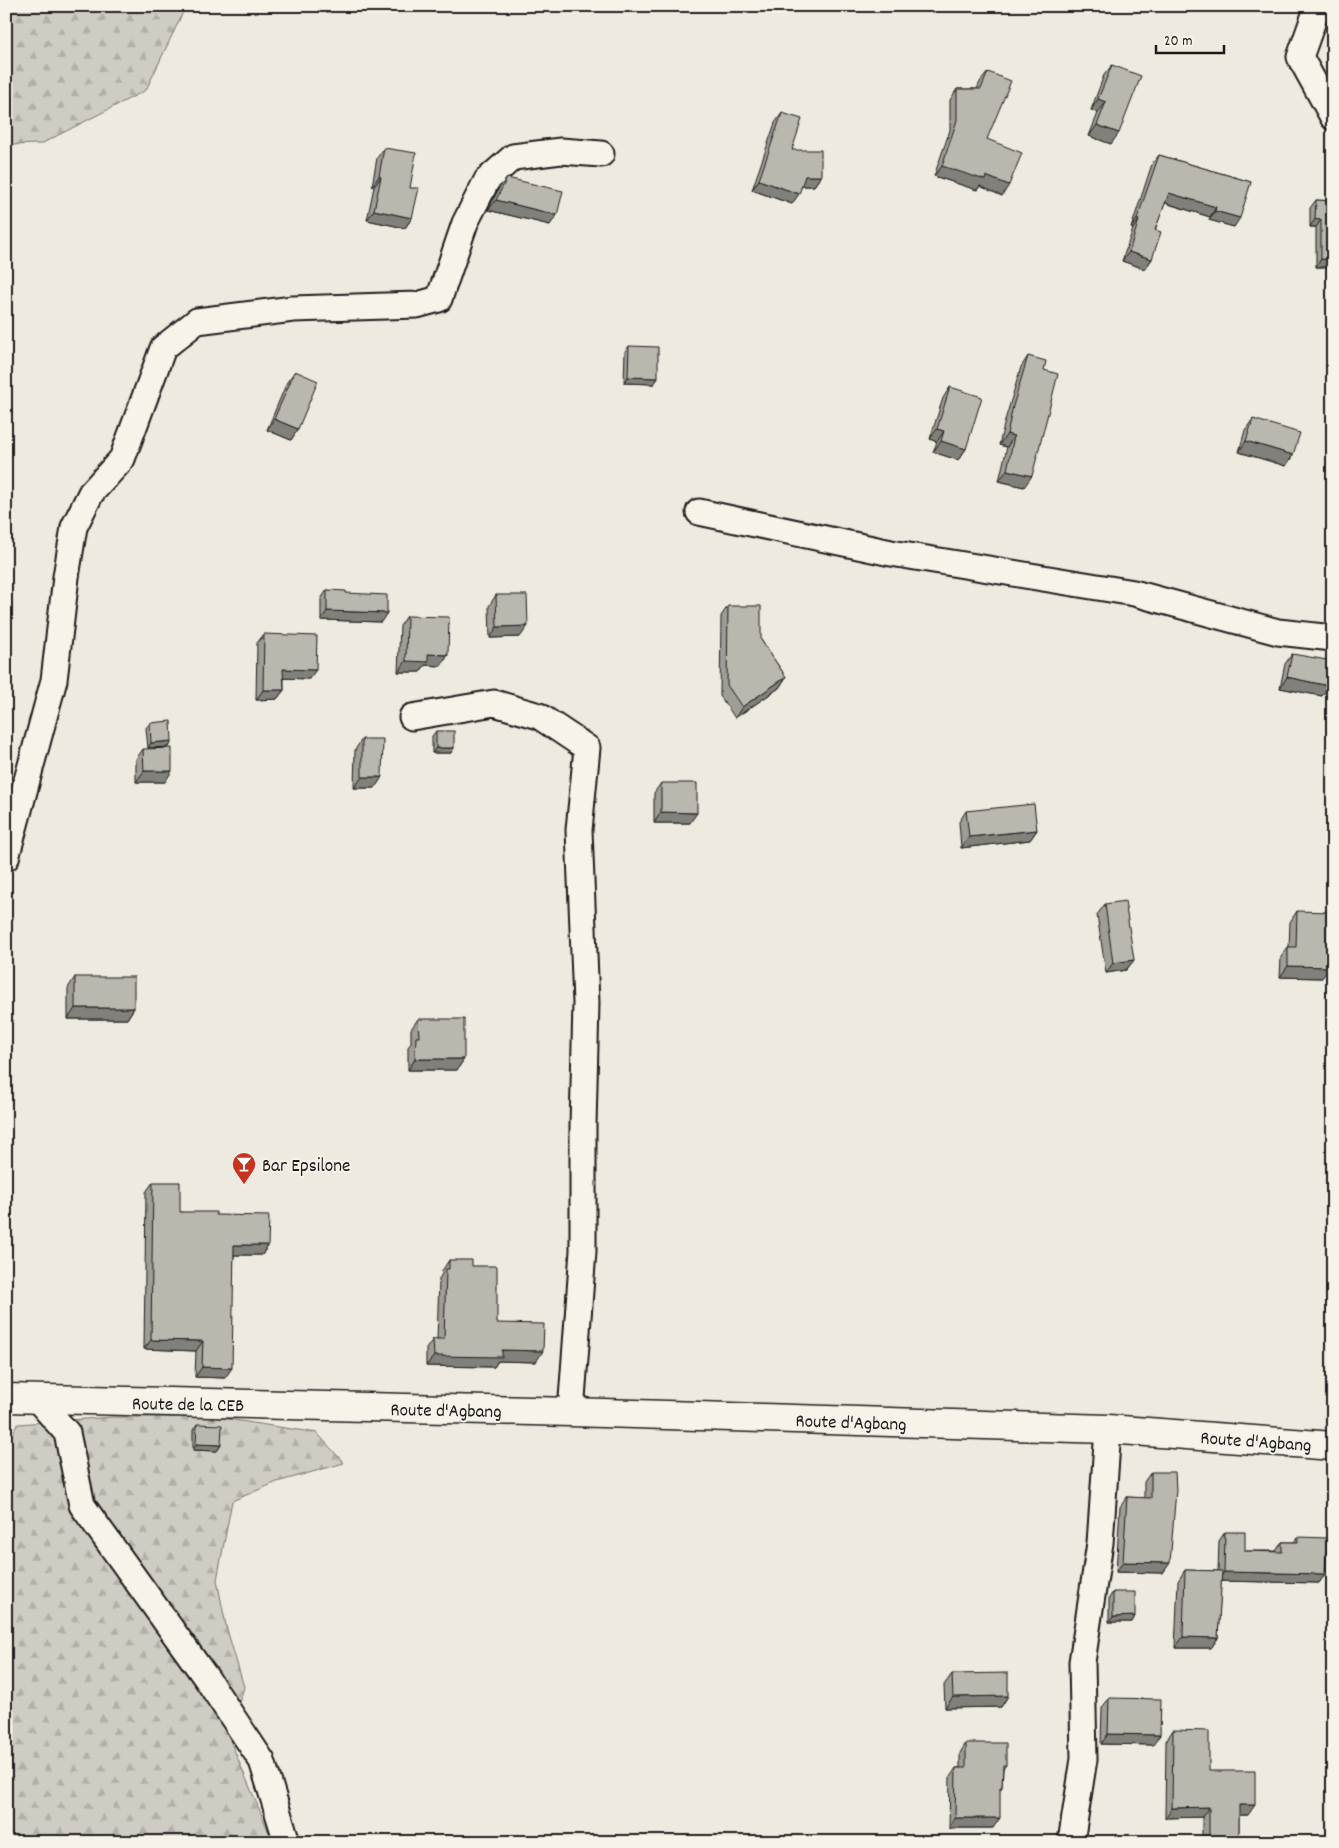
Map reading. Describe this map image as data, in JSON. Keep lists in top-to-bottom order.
{
  "streets": {
    "main road": ["Route de la CEB", "Route d'Agbang"]
  },
  "crossings": [
    ["Route de la CEB", "Route d'Agbang"]
  ],
  "places": {
    "bar": ["Bar Epsilone"]
  },
  "scale_bar": "20 m"
}
